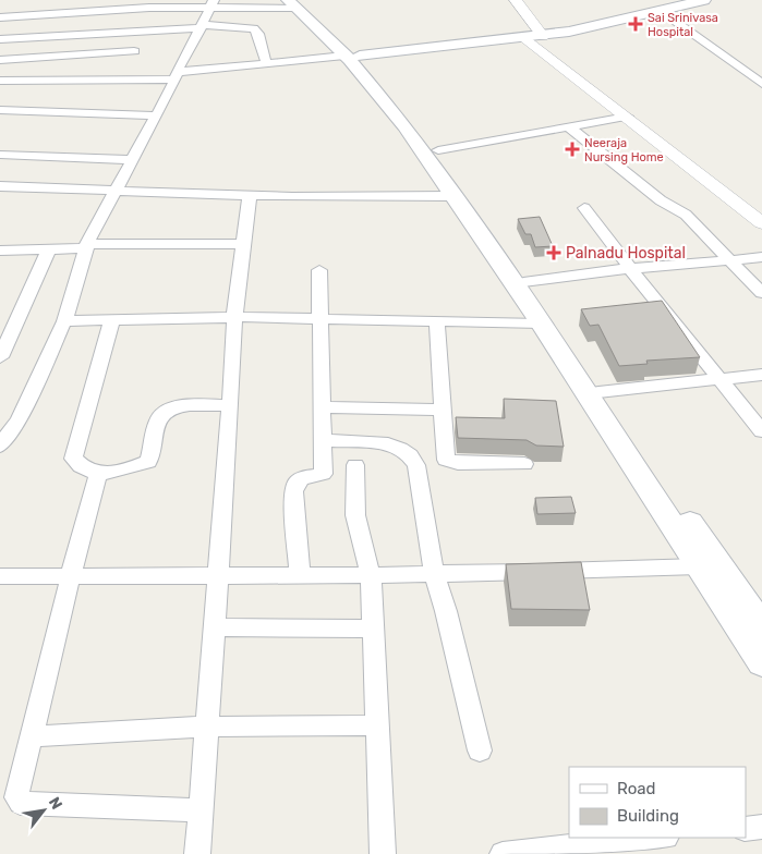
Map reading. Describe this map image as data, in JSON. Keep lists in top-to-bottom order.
{
  "places": {
    "health": ["Sai Srinivasa Hospital", "Neeraja Nursing Home", "Palnadu Hospital"]
  },
  "legend": ["Road", "Building"],
  "north": "top right"
}
